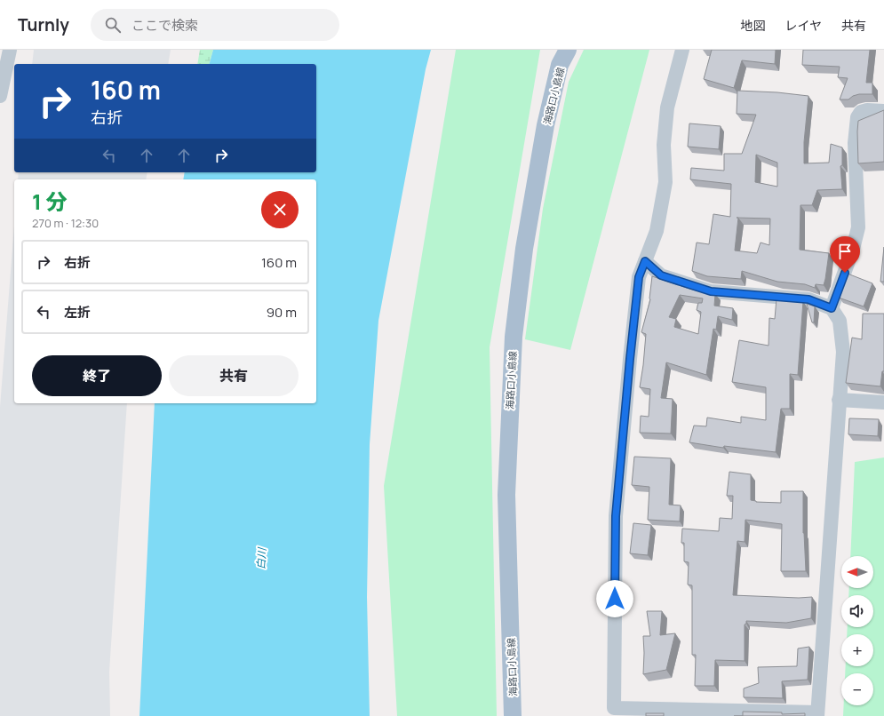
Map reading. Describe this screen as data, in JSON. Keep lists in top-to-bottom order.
{
  "streets": {
    "main road": ["海路口小島線"]
  },
  "water": ["白川"],
  "north": "left",
  "page": {
    "header": "Turnly",
    "search": "ここで検索",
    "nav": ["地図", "レイヤ", "共有"],
    "turn": ["160 m", "右折"],
    "heading": ["1 分", "270 m · 12:30"],
    "list": [
      {
        "name": "右折",
        "value": "160 m"
      },
      {
        "name": "左折",
        "value": "90 m"
      }
    ],
    "buttons": ["終了", "共有"],
    "map_buttons": ["+", "−"]
  }
}
